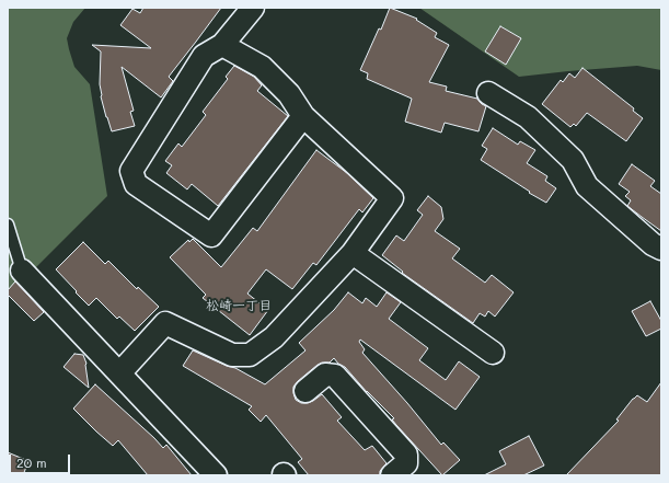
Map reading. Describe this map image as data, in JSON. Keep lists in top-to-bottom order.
{
  "districts": ["松崎一丁目"],
  "scale_bar": "20 m"
}
